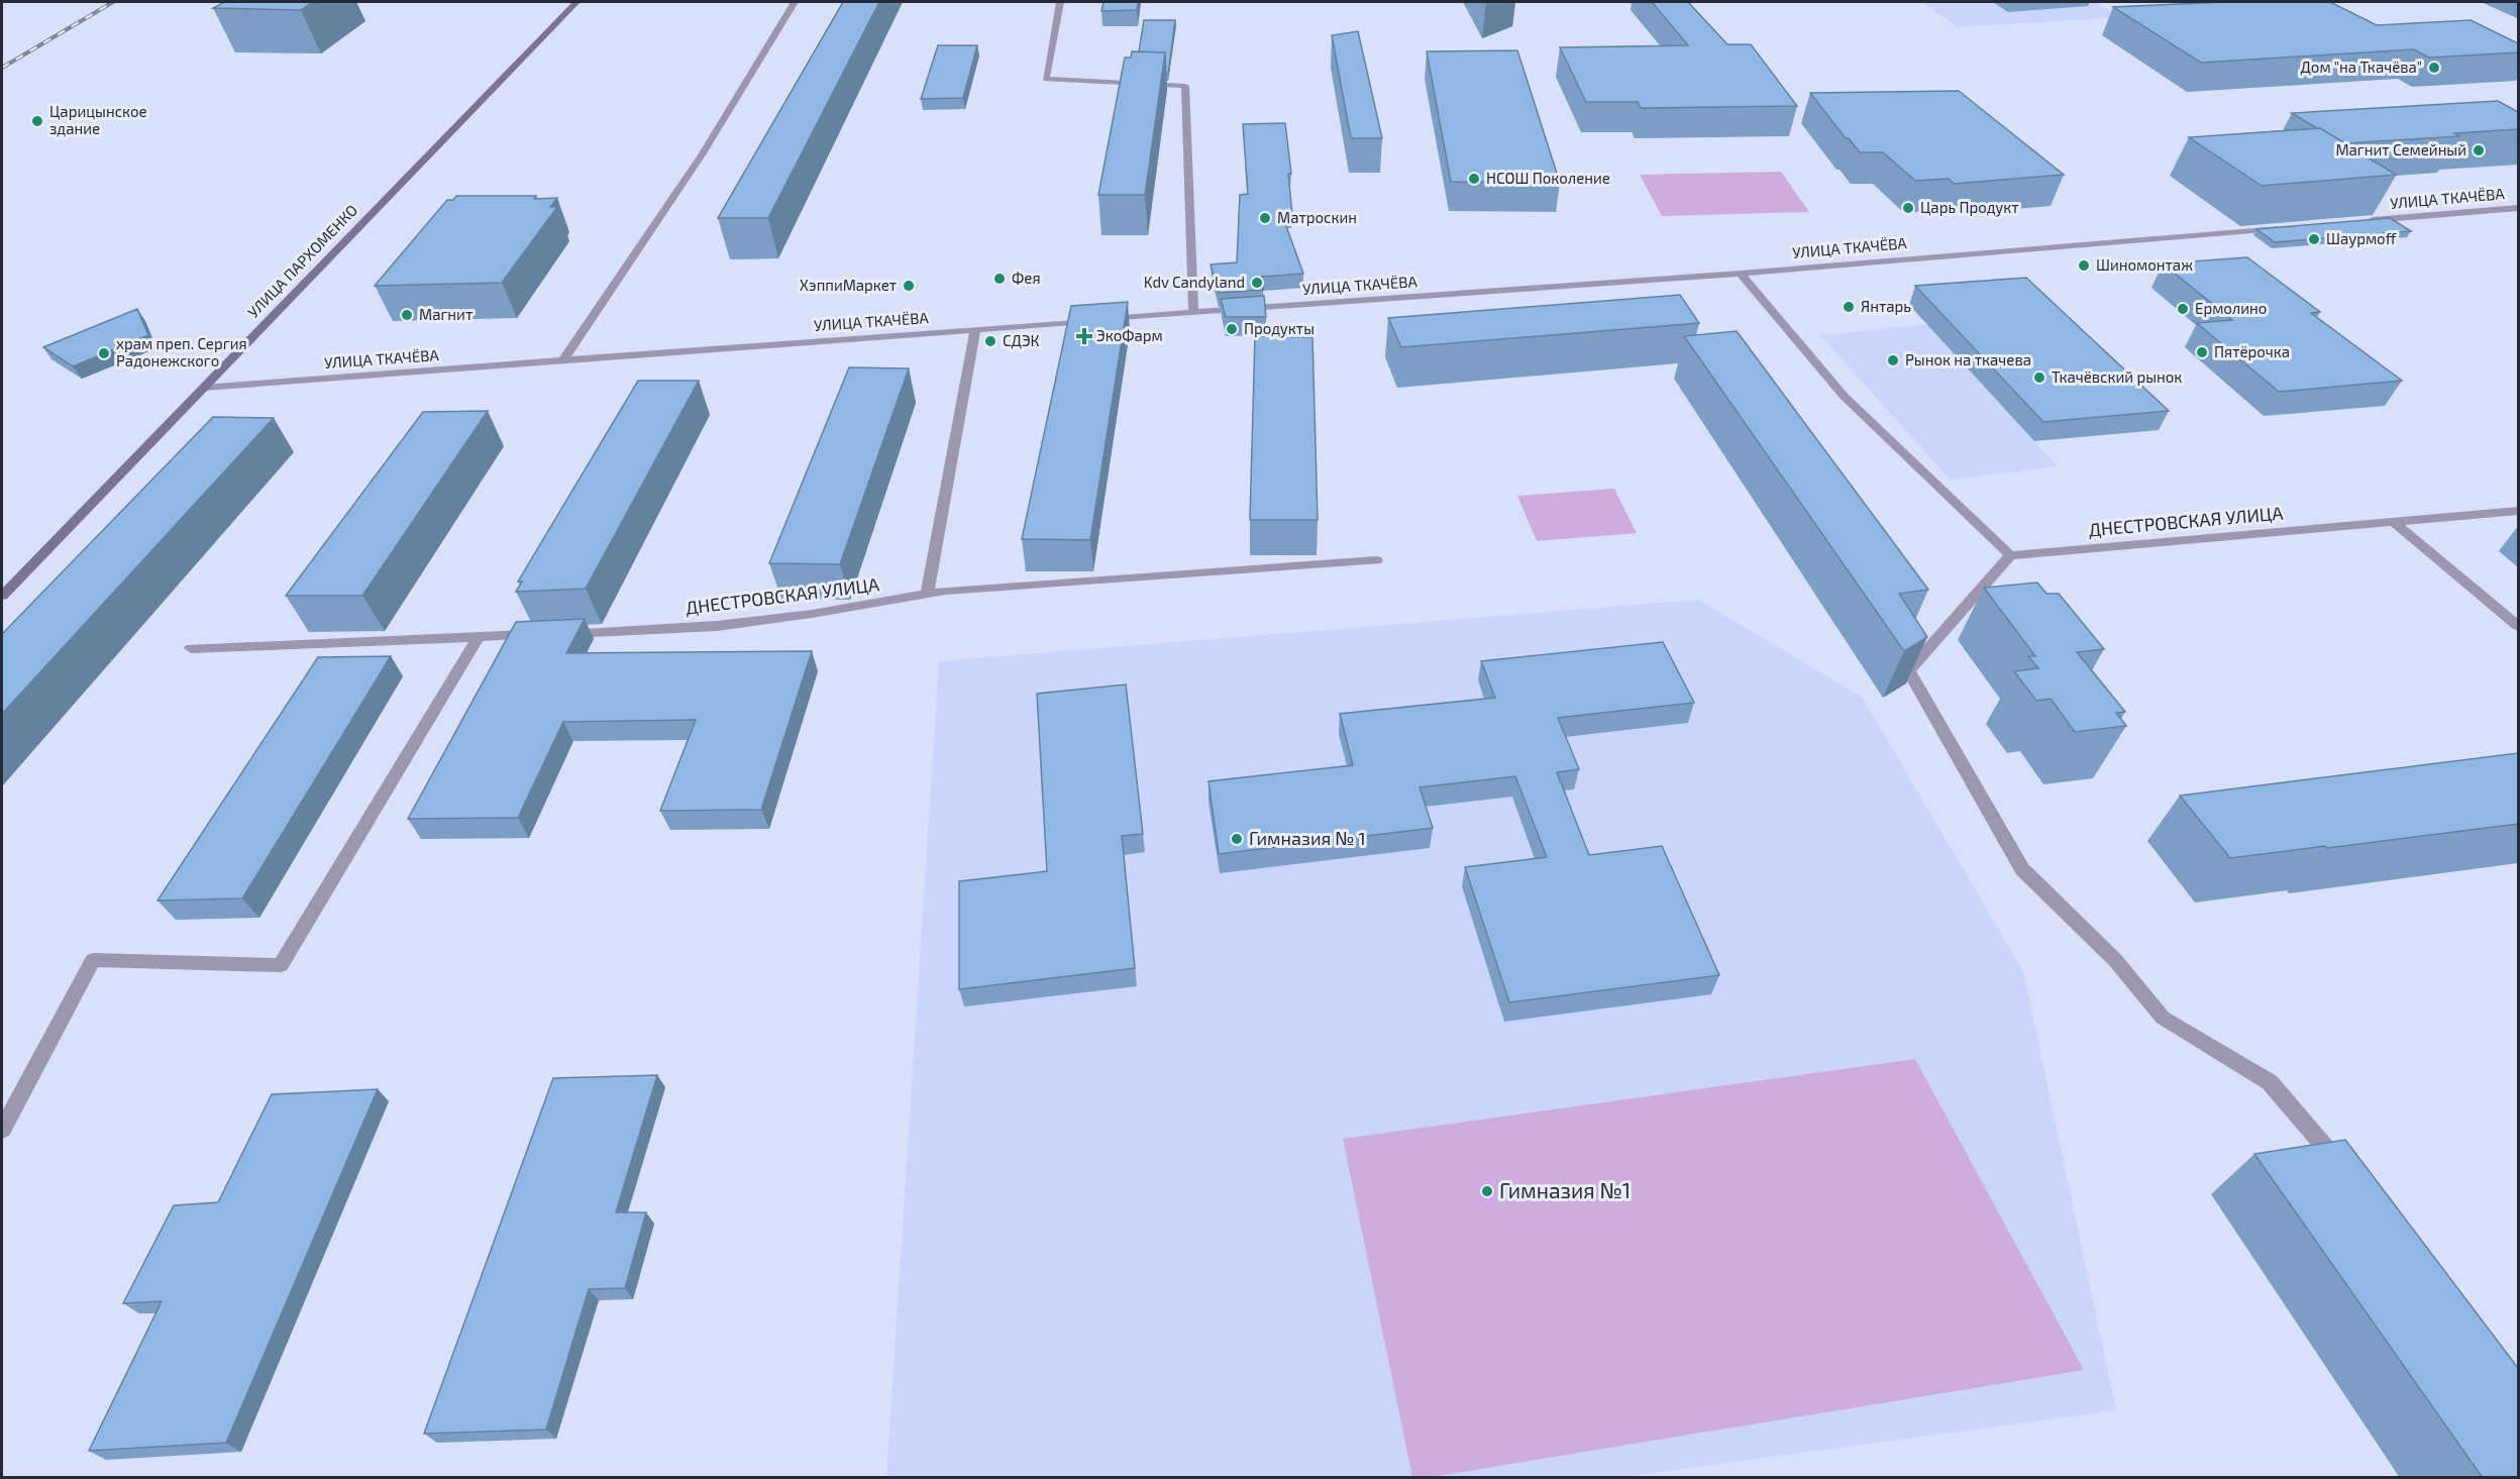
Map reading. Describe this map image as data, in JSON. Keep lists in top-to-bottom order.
{
  "streets": {
    "street": ["УЛИЦА ТКАЧЁВА", "УЛИЦА ПАРХОМЕНКО", "ДНЕСТРОВСКАЯ УЛИЦА"]
  },
  "crossings": [
    ["УЛИЦА ТКАЧЁВА", "УЛИЦА ПАРХОМЕНКО"]
  ],
  "places": {
    "other": [
      "Дом \"на Ткачёва\"",
      "Царицынское здание",
      "Магнит Семейный",
      "НСОШ Поколение",
      "Царь Продукт",
      "Матроскин",
      "Шаурмоff",
      "Шиномонтаж",
      "Фея",
      "Kdv Candyland",
      "ХэппиМаркет",
      "Янтарь",
      "Ермолино",
      "Магнит",
      "Продукты",
      "СДЭК",
      "Пятёрочка",
      "храм преп. Сергия Радонежского",
      "Рынок на ткачева",
      "Ткачёвский рынок",
      "Гимназия № 1",
      "Гимназия №1"
    ],
    "health": ["ЭкоФарм"]
  }
}
